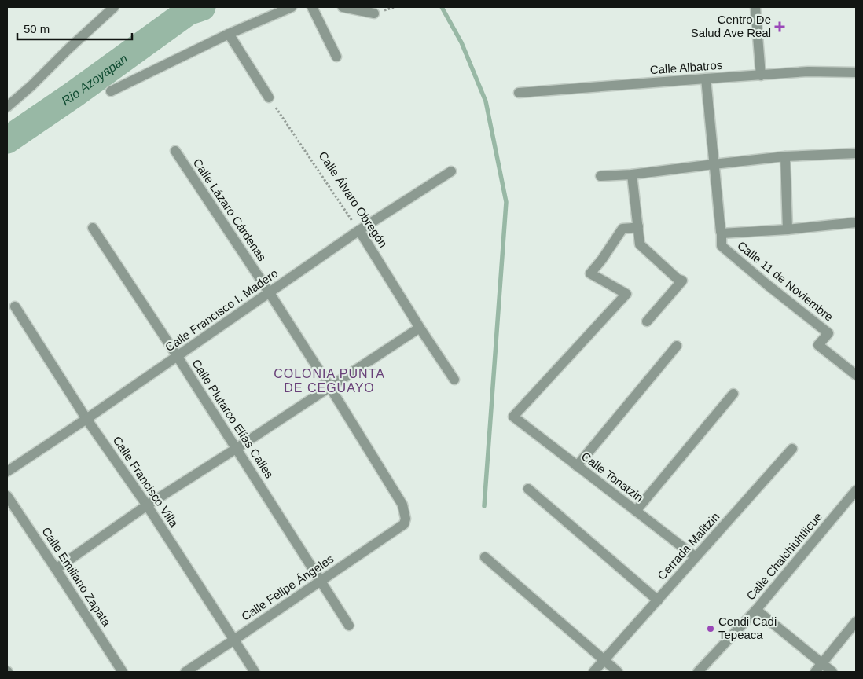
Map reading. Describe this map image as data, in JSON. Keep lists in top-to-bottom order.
{
  "streets": {
    "street": [
      "Calle Albatros",
      "Calle Álvaro Obregón",
      "Calle Lázaro Cárdenas",
      "Calle 11 de Noviembre",
      "Calle Francisco I. Madero",
      "Calle Plutarco Elías Calles",
      "Calle Tonatzin",
      "Calle Francisco Villa",
      "Cerrada Malitzin",
      "Calle Chalchiuhtlicue",
      "Calle Emiliano Zapata",
      "Calle Felipe Ángeles"
    ]
  },
  "crossings": [
    ["Calle Álvaro Obregón", "Calle Francisco I. Madero"],
    ["Calle Lázaro Cárdenas", "Calle Francisco I. Madero"],
    ["Calle Lázaro Cárdenas", "Calle Felipe Ángeles"],
    ["Calle Francisco I. Madero", "Calle Plutarco Elías Calles"],
    ["Calle Francisco I. Madero", "Calle Francisco Villa"],
    ["Calle Plutarco Elías Calles", "Calle Felipe Ángeles"],
    ["Calle Tonatzin", "Cerrada Malitzin"],
    ["Calle Francisco Villa", "Calle Felipe Ángeles"]
  ],
  "districts": ["COLONIA PUNTA DE CEGUAYO"],
  "water": ["Rio Azoyapan"],
  "places": {
    "health": ["Centro De Salud Ave Real"],
    "other": ["Cendi Cadi Tepeaca"]
  },
  "scale_bar": "50 m"
}
